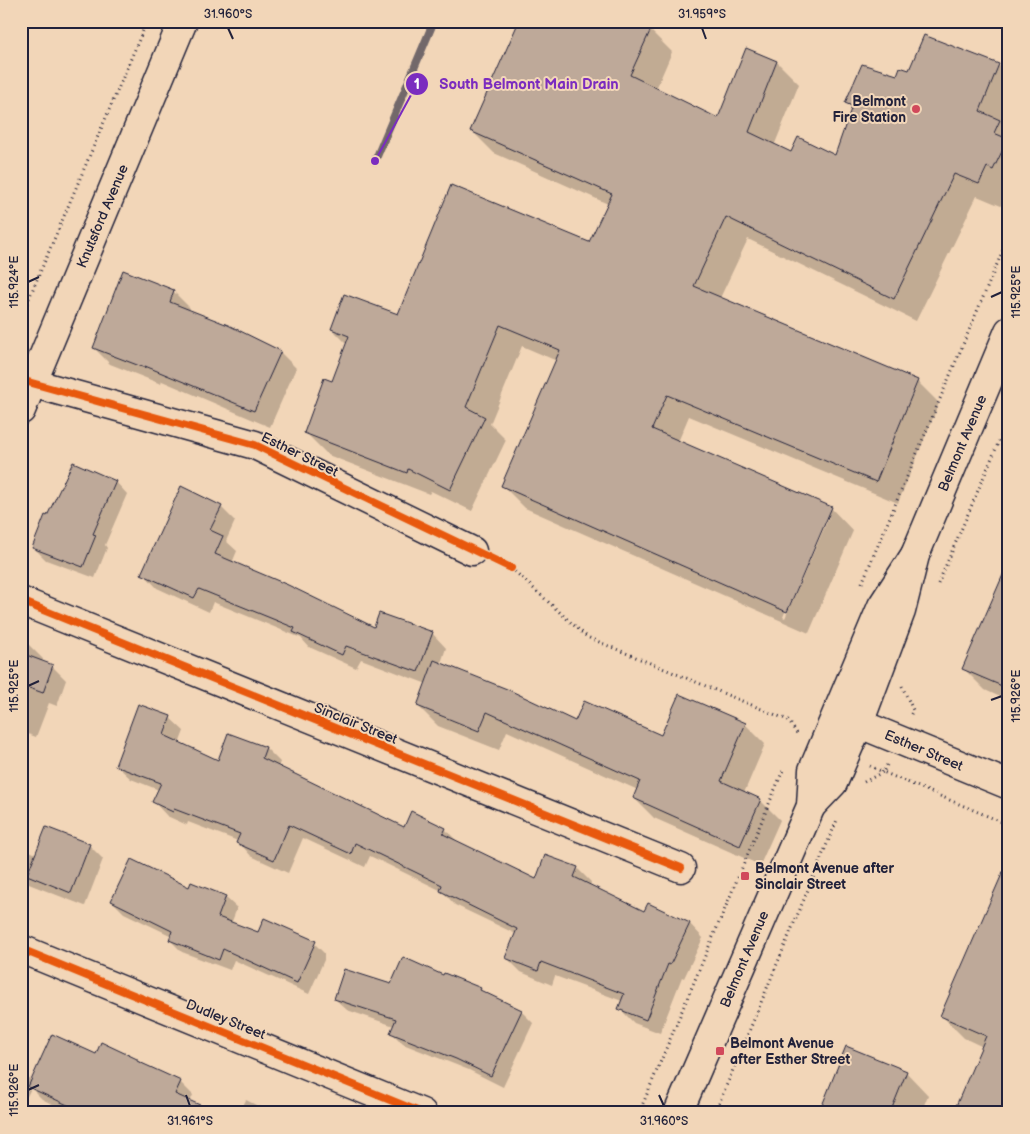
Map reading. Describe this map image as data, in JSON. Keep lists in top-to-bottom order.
{
  "streets": {
    "street": [
      "Knutsford Avenue",
      "Belmont Avenue",
      "Esther Street",
      "Sinclair Street",
      "Dudley Street"
    ]
  },
  "crossings": [
    ["Knutsford Avenue", "Esther Street"],
    ["Belmont Avenue", "Esther Street"]
  ],
  "places": {
    "other": ["Belmont Fire Station", "South Belmont Main Drain"],
    "transit": ["Belmont Avenue after Sinclair Street", "Belmont Avenue after Esther Street"]
  },
  "coordinates": [
    "31.960°S",
    "31.959°S",
    "115.924°E",
    "115.925°E",
    "115.926°E",
    "31.961°S"
  ]
}
